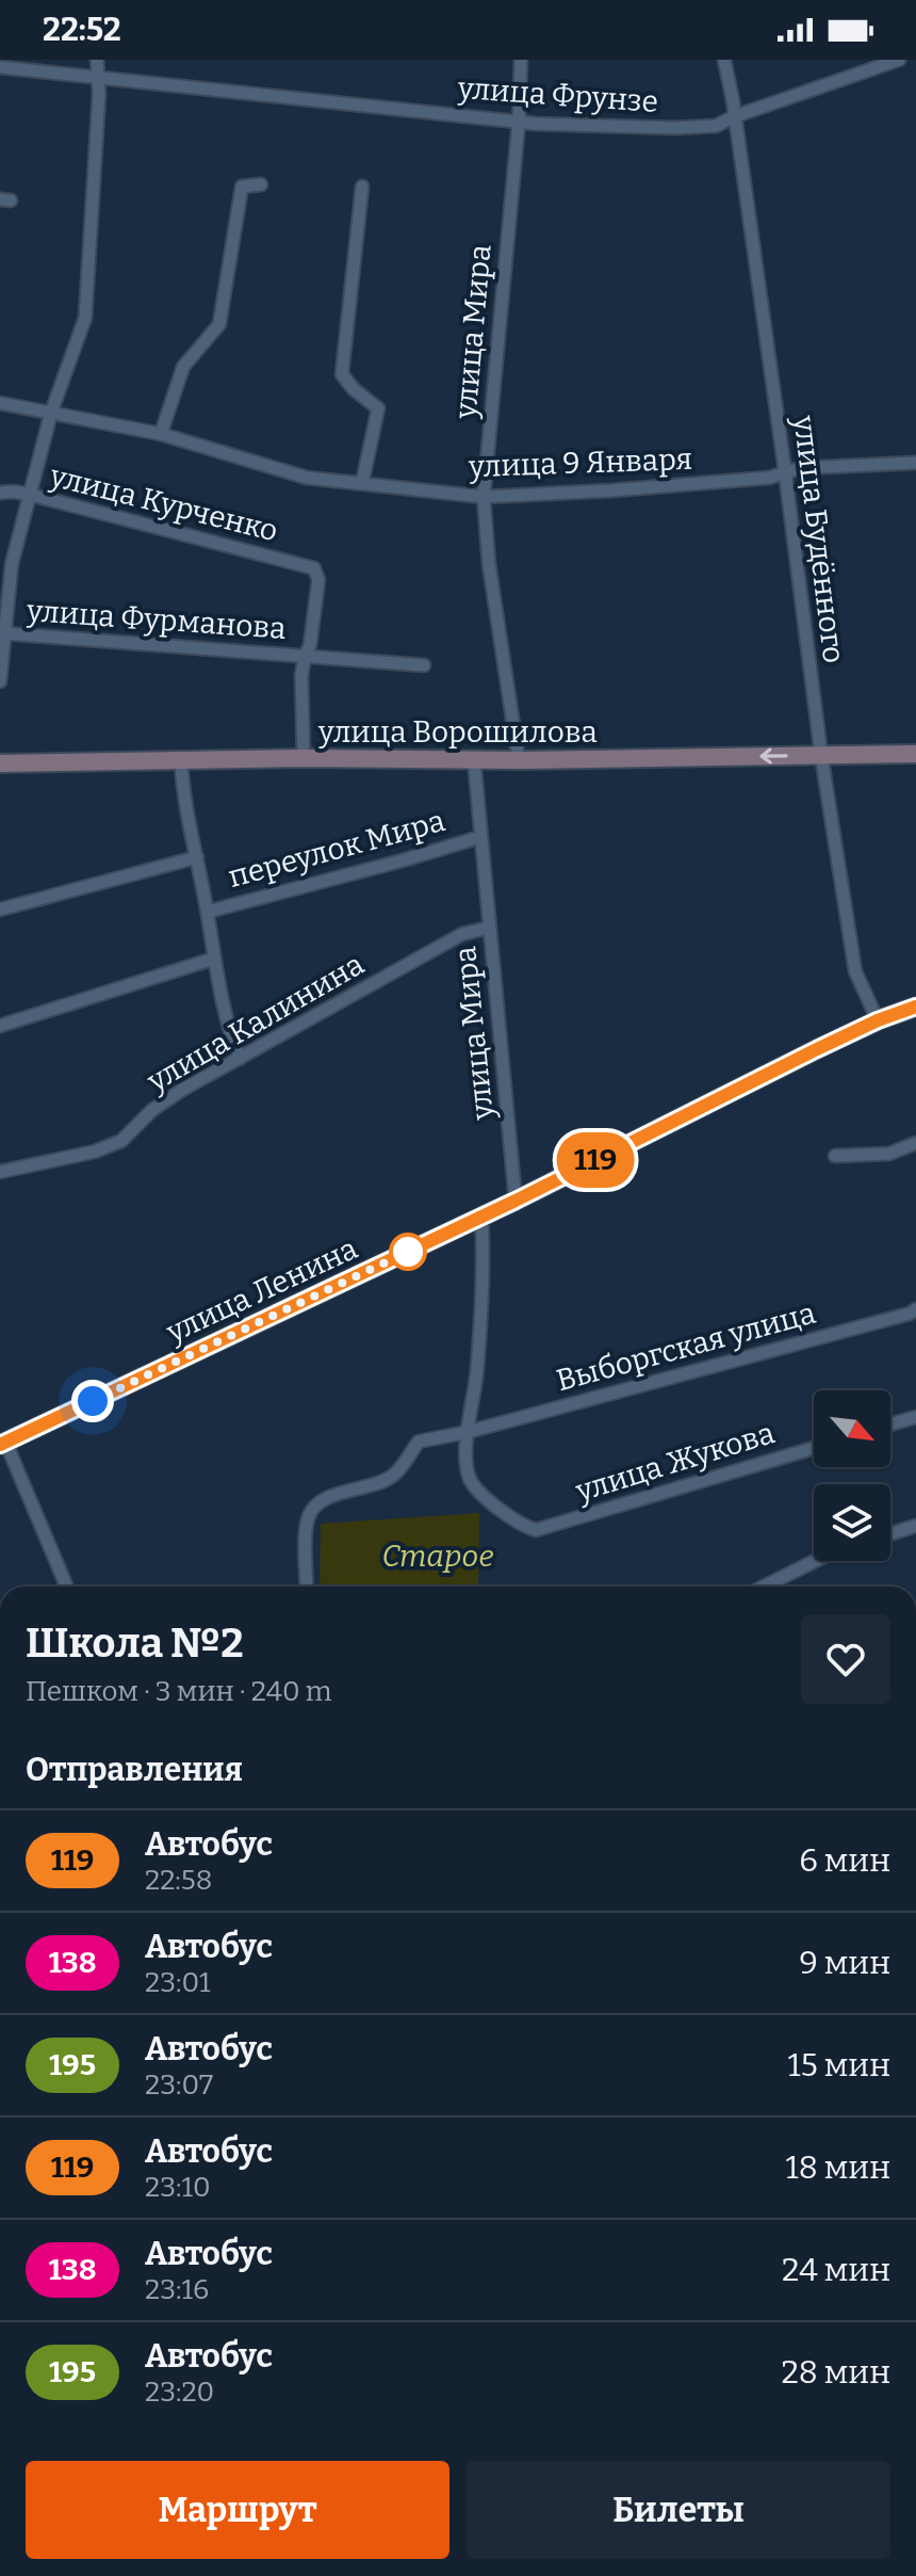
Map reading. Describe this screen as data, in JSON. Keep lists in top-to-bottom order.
{
  "streets": {
    "main road": ["улица Ворошилова", "улица Ленина"],
    "street": [
      "улица Фрунзе",
      "улица Мира",
      "улица 9 Января",
      "улица Курченко",
      "улица Будённого",
      "улица Фурманова",
      "переулок Мира",
      "улица Калинина",
      "Выборгская улица",
      "улица Жукова"
    ]
  },
  "crossings": [
    ["улица Фрунзе", "улица Мира"],
    ["улица Фрунзе", "улица Будённого"],
    ["улица Мира", "улица 9 Января"],
    ["улица Мира", "улица Ворошилова"],
    ["улица Мира", "переулок Мира"],
    ["улица Мира", "улица Калинина"],
    ["улица Мира", "улица Ленина"],
    ["улица 9 Января", "улица Будённого"],
    ["улица Курченко", "улица Фурманова"],
    ["улица Будённого", "улица Ворошилова"],
    ["улица Будённого", "улица Ленина"],
    ["Выборгская улица", "улица Жукова"]
  ],
  "parks": ["Старое"],
  "lines": ["bus line 119"],
  "north": "bottom right",
  "page": {
    "status": "22:52",
    "on_map": "119",
    "heading": [
      ["Школа №2", "Пешком · 3 мин · 240 m"],
      "Отправления"
    ],
    "list": [
      {
        "mark": "119",
        "name": "Автобус",
        "note": "22:58",
        "value": "6 мин"
      },
      {
        "mark": "138",
        "name": "Автобус",
        "note": "23:01",
        "value": "9 мин"
      },
      {
        "mark": "195",
        "name": "Автобус",
        "note": "23:07",
        "value": "15 мин"
      },
      {
        "mark": "119",
        "name": "Автобус",
        "note": "23:10",
        "value": "18 мин"
      },
      {
        "mark": "138",
        "name": "Автобус",
        "note": "23:16",
        "value": "24 мин"
      },
      {
        "mark": "195",
        "name": "Автобус",
        "note": "23:20",
        "value": "28 мин"
      }
    ],
    "buttons": ["Маршрут", "Билеты"]
  }
}
